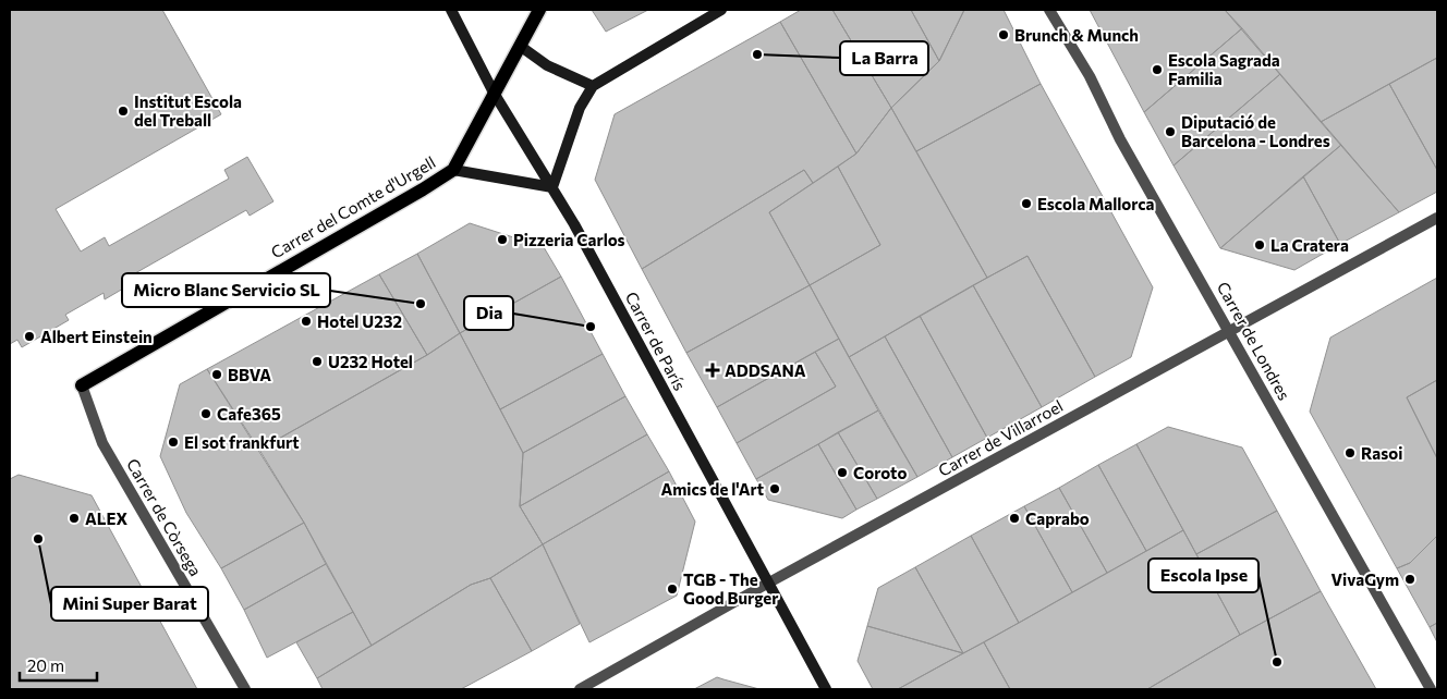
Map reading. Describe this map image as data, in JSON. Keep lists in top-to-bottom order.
{
  "streets": {
    "main road": ["Carrer del Comte d'Urgell", "Carrer de París"],
    "street": ["Carrer de Londres", "Carrer de Villarroel", "Carrer de Còrsega"]
  },
  "crossings": [
    ["Carrer del Comte d'Urgell", "Carrer de París"],
    ["Carrer del Comte d'Urgell", "Carrer de Còrsega"],
    ["Carrer de París", "Carrer de Villarroel"],
    ["Carrer de Londres", "Carrer de Villarroel"]
  ],
  "places": {
    "other": [
      "Brunch & Munch",
      "La Barra",
      "Escola Sagrada Familia",
      "Institut Escola del Treball",
      "Diputació de Barcelona - Londres",
      "Escola Mallorca",
      "Pizzeria Carlos",
      "La Cratera",
      "Micro Blanc Servicio SL",
      "Hotel U232",
      "Dia",
      "Albert Einstein",
      "U232 Hotel",
      "BBVA",
      "Cafe365",
      "El sot frankfurt",
      "Rasoi",
      "Coroto",
      "Amics de l'Art",
      "ALEX",
      "Caprabo",
      "Mini Super Barat",
      "VivaGym",
      "TGB - The Good Burger",
      "Escola Ipse"
    ],
    "health": ["ADDSANA"]
  },
  "scale_bar": "20 m"
}
